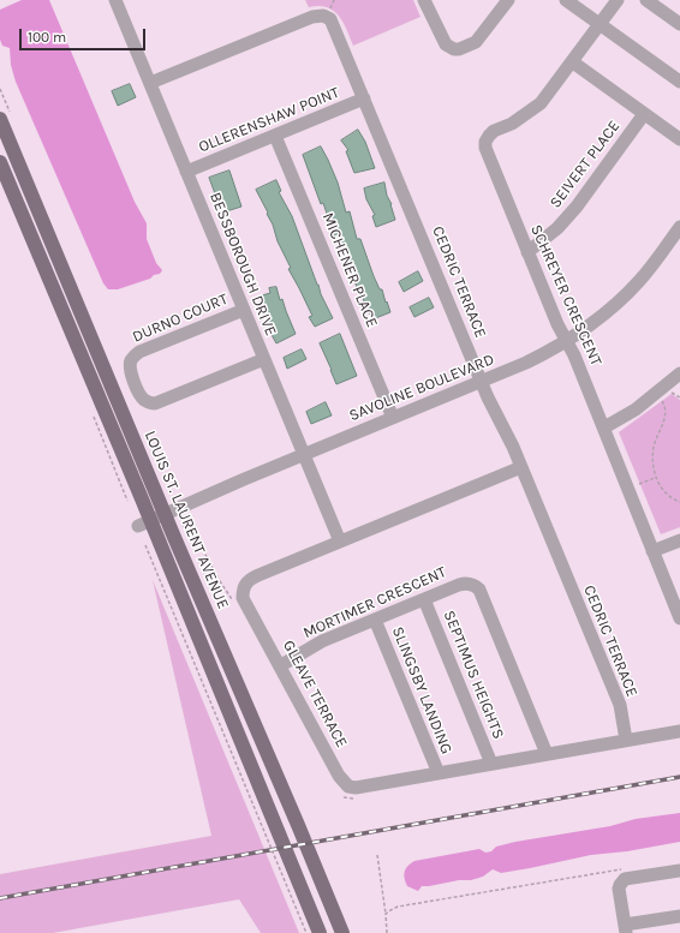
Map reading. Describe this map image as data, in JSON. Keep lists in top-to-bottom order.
{
  "streets": {
    "main road": ["LOUIS ST. LAURENT AVENUE"],
    "street": [
      "OLLERENSHAW POINT",
      "SEIVERT PLACE",
      "BESSBOROUGH DRIVE",
      "MICHENER PLACE",
      "CEDRIC TERRACE",
      "SCHREYER CRESCENT",
      "DURNO COURT",
      "SAVOLINE BOULEVARD",
      "MORTIMER CRESCENT",
      "SEPTIMUS HEIGHTS",
      "SLINGSBY LANDING",
      "GLEAVE TERRACE"
    ]
  },
  "crossings": [
    ["OLLERENSHAW POINT", "BESSBOROUGH DRIVE"],
    ["OLLERENSHAW POINT", "MICHENER PLACE"],
    ["OLLERENSHAW POINT", "CEDRIC TERRACE"],
    ["SEIVERT PLACE", "SCHREYER CRESCENT"],
    ["BESSBOROUGH DRIVE", "CEDRIC TERRACE"],
    ["BESSBOROUGH DRIVE", "DURNO COURT"],
    ["BESSBOROUGH DRIVE", "SAVOLINE BOULEVARD"],
    ["BESSBOROUGH DRIVE", "GLEAVE TERRACE"],
    ["MICHENER PLACE", "SAVOLINE BOULEVARD"],
    ["CEDRIC TERRACE", "SAVOLINE BOULEVARD"],
    ["CEDRIC TERRACE", "GLEAVE TERRACE"],
    ["SCHREYER CRESCENT", "SAVOLINE BOULEVARD"],
    ["SAVOLINE BOULEVARD", "LOUIS ST. LAURENT AVENUE"],
    ["MORTIMER CRESCENT", "SEPTIMUS HEIGHTS"],
    ["MORTIMER CRESCENT", "SLINGSBY LANDING"],
    ["MORTIMER CRESCENT", "GLEAVE TERRACE"],
    ["SEPTIMUS HEIGHTS", "GLEAVE TERRACE"],
    ["SLINGSBY LANDING", "GLEAVE TERRACE"]
  ],
  "scale_bar": "100 m"
}
